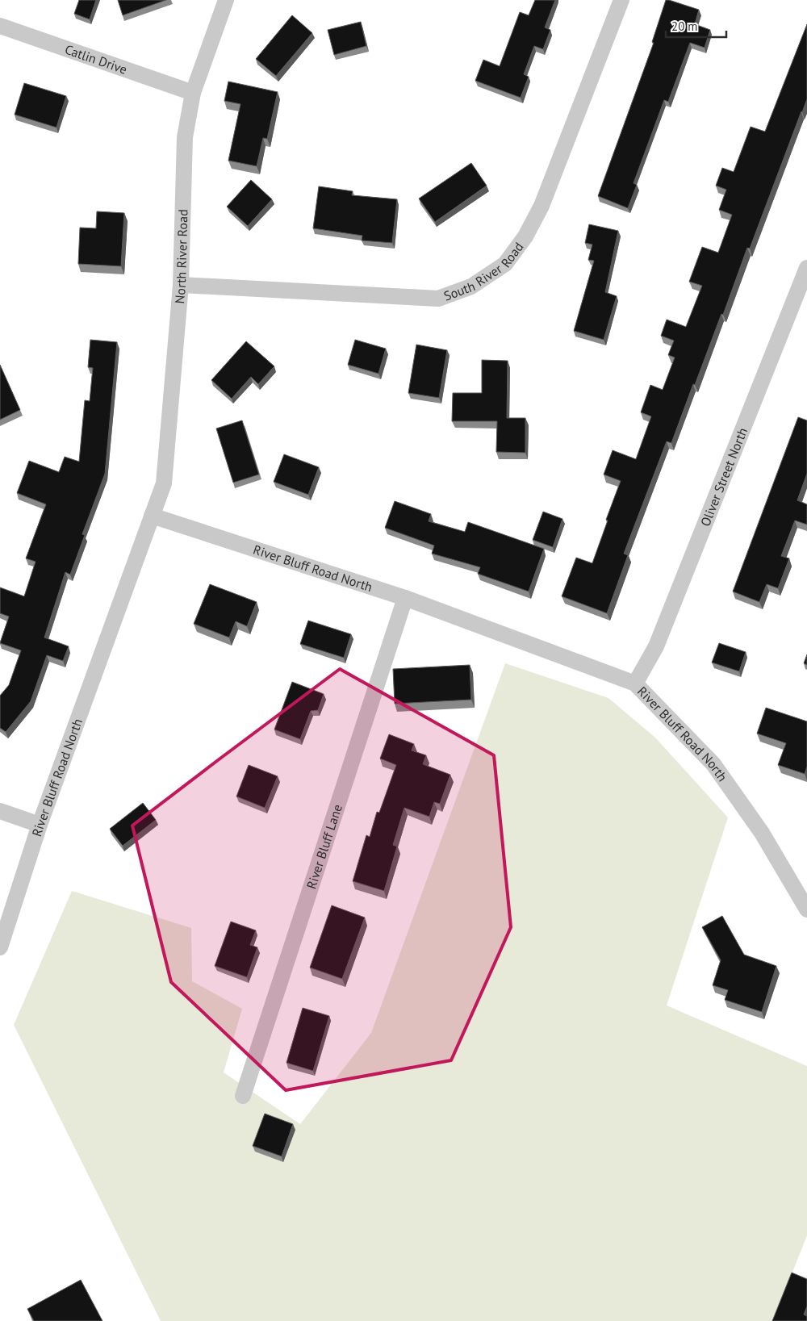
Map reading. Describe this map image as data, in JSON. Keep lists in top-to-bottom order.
{
  "streets": {
    "street": [
      "Catlin Drive",
      "North River Road",
      "South River Road",
      "Oliver Street North",
      "River Bluff Road North",
      "River Bluff Lane"
    ]
  },
  "crossings": [
    ["Catlin Drive", "North River Road"],
    ["North River Road", "South River Road"],
    ["North River Road", "River Bluff Road North"],
    ["Oliver Street North", "River Bluff Road North"],
    ["River Bluff Road North", "River Bluff Lane"]
  ],
  "scale_bar": "20 m"
}
